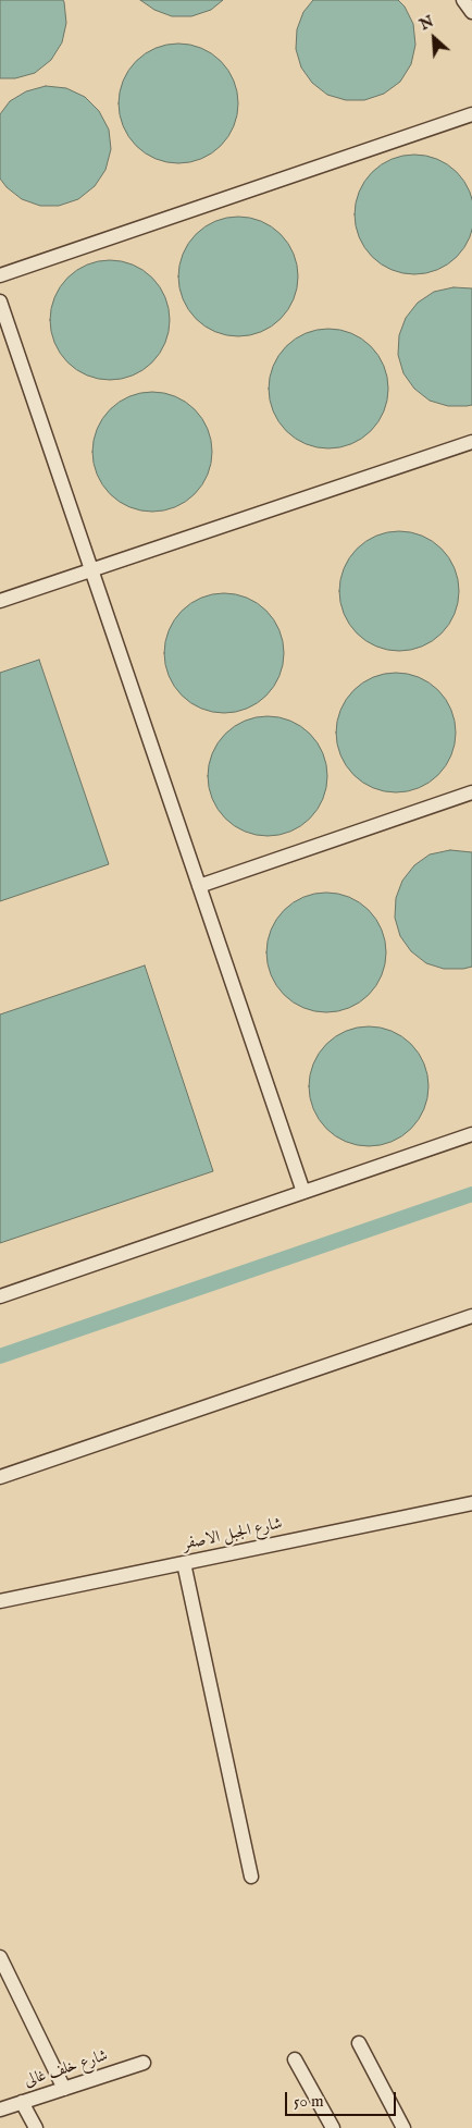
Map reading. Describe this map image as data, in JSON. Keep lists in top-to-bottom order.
{
  "streets": {
    "street": ["شارع الجبل الاصفر", "شارع خلف غالى"]
  },
  "scale_bar": "50 m",
  "north": "top left"
}
